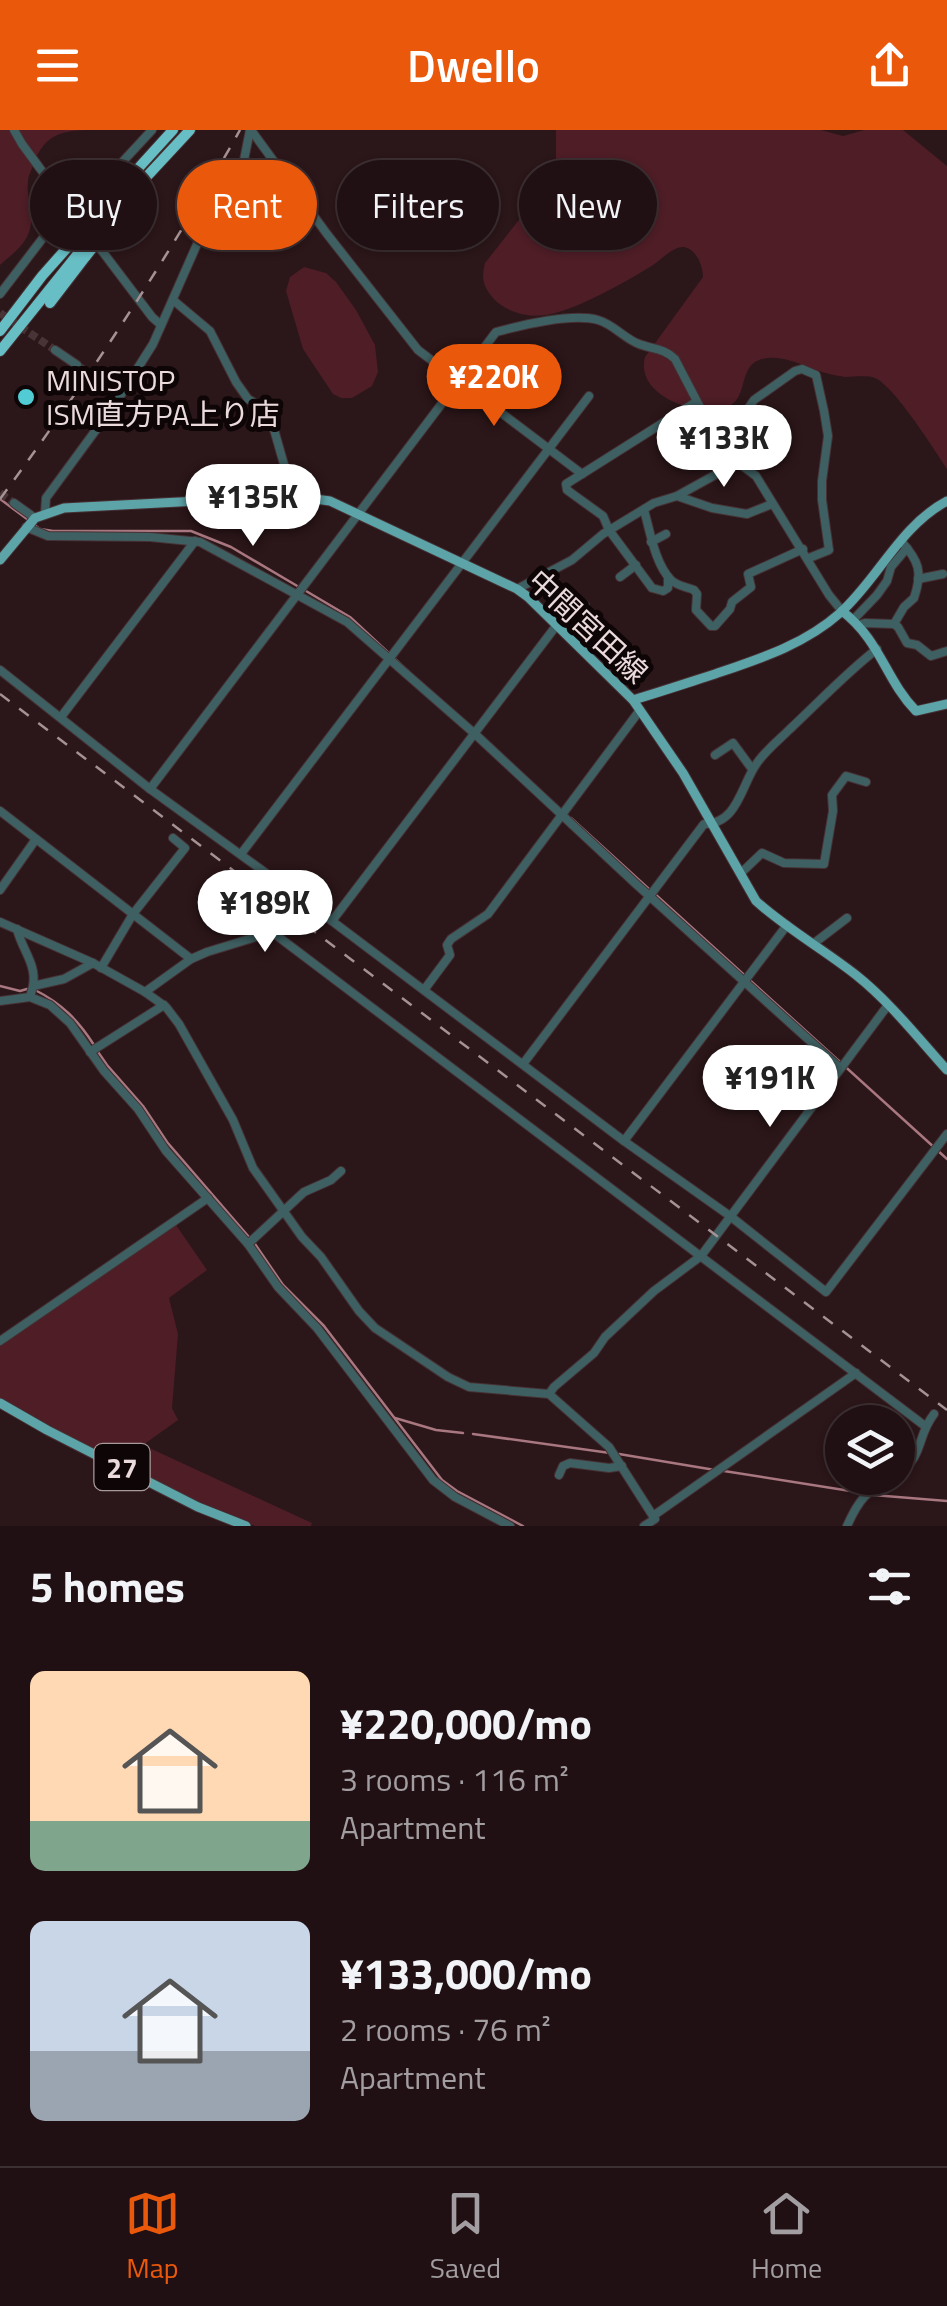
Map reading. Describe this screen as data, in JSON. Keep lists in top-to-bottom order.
{
  "streets": {
    "main road": ["中間宮田線", "27"]
  },
  "places": ["MINISTOP ISM直方PA上り店"],
  "page": {
    "header": "Dwello",
    "chip": [
      "Buy",
      "Rent",
      "Filters",
      "New"
    ],
    "price": [
      "¥220K",
      "¥133K",
      "¥135K",
      "¥189K",
      "¥191K"
    ],
    "heading": "5 homes",
    "list": [
      {
        "name": "¥220,000/mo",
        "note": "3 rooms · 116 m² · Apartment"
      },
      {
        "name": "¥133,000/mo",
        "note": "2 rooms · 76 m² · Apartment"
      }
    ],
    "tabs": ["Map", "Saved", "Home"]
  }
}
